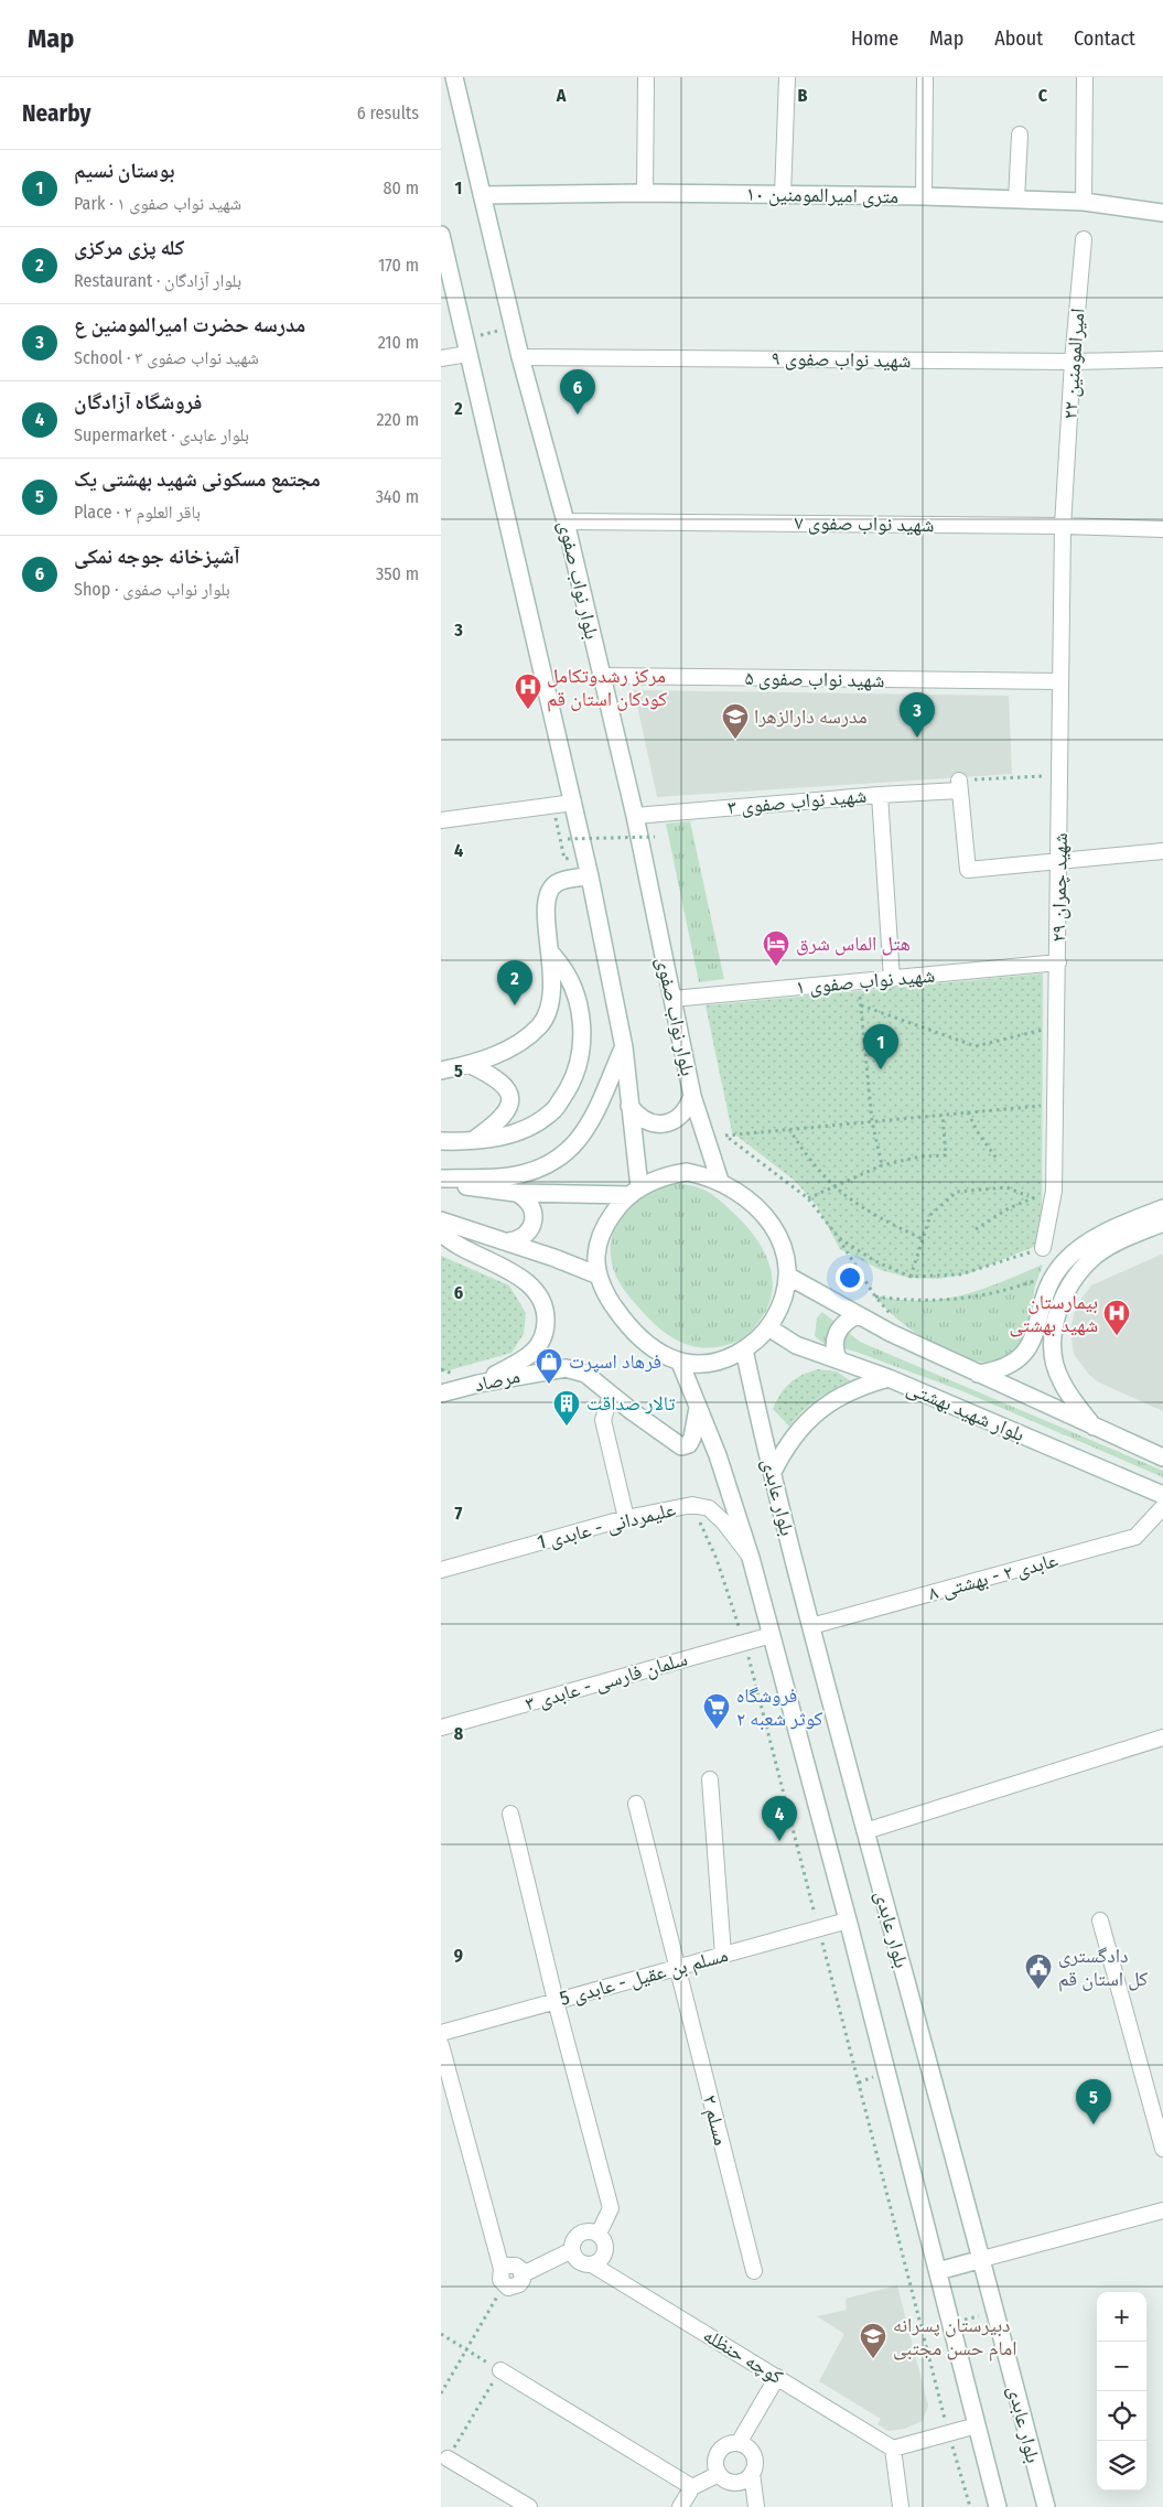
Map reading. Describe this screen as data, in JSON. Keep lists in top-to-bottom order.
{
  "streets": {
    "main road": [
      "۱۰ متری امیرالمومنین",
      "بلوار نواب صفوی",
      "مرصاد",
      "بلوار شهید بهشتی",
      "بلوار عابدی"
    ],
    "street": [
      "شهید نواب صفوی ۹",
      "امیرالمومنین ۲۲",
      "شهید نواب صفوی ۷",
      "شهید نواب صفوی ۵",
      "شهید نواب صفوی ۳",
      "شهید چمران ۲۹",
      "شهید نواب صفوی ۱",
      "علیمردانی - عابدی 1",
      "عابدی ۲ - بهشتی ۸",
      "سلمان فارسی - عابدی ۳",
      "مسلم بن عقیل - عابدی 5",
      "مسلم ۲",
      "کوچه حنظله"
    ]
  },
  "crossings": [
    ["۱۰ متری امیرالمومنین", "بلوار نواب صفوی"],
    ["شهید نواب صفوی ۹", "امیرالمومنین ۲۲"],
    ["شهید نواب صفوی ۹", "بلوار نواب صفوی"],
    ["امیرالمومنین ۲۲", "شهید نواب صفوی ۷"],
    ["امیرالمومنین ۲۲", "شهید چمران ۲۹"],
    ["شهید نواب صفوی ۷", "بلوار نواب صفوی"],
    ["شهید نواب صفوی ۷", "شهید چمران ۲۹"],
    ["بلوار نواب صفوی", "شهید نواب صفوی ۵"],
    ["بلوار نواب صفوی", "شهید نواب صفوی ۳"],
    ["بلوار نواب صفوی", "شهید نواب صفوی ۱"],
    ["بلوار نواب صفوی", "بلوار شهید بهشتی"],
    ["بلوار نواب صفوی", "بلوار عابدی"],
    ["شهید نواب صفوی ۵", "شهید چمران ۲۹"],
    ["شهید چمران ۲۹", "شهید نواب صفوی ۱"],
    ["مرصاد", "بلوار عابدی"],
    ["بلوار شهید بهشتی", "بلوار عابدی"],
    ["بلوار عابدی", "علیمردانی - عابدی 1"],
    ["بلوار عابدی", "عابدی ۲ - بهشتی ۸"],
    ["بلوار عابدی", "سلمان فارسی - عابدی ۳"],
    ["بلوار عابدی", "مسلم بن عقیل - عابدی 5"],
    ["مسلم بن عقیل - عابدی 5", "مسلم ۲"]
  ],
  "places": {
    "hospital": ["مرکز رشدوتکامل کودکان استان قم", "بیمارستان شهید بهشتی"],
    "school or university": ["مدرسه دارالزهرا", "دبیرستان پسرانه امام حسن مجتبی"],
    "hotel": ["هتل الماس شرق"],
    "shop": ["فرهاد اسپرت"],
    "building": ["تالار صداقت"],
    "supermarket": ["فروشگاه کوثر شعبه ۲"],
    "public building": ["دادگستری کل استان قم"]
  },
  "page": {
    "header": "Map",
    "nav": [
      "Home",
      "Map",
      "About",
      "Contact"
    ],
    "heading": ["Nearby", "6 results"],
    "list": [
      {
        "mark": "1",
        "name": "بوستان نسیم",
        "note": "Park · شهید نواب صفوی ۱",
        "value": "80 m"
      },
      {
        "mark": "2",
        "name": "کله پزی مرکزی",
        "note": "Restaurant · بلوار آزادگان",
        "value": "170 m"
      },
      {
        "mark": "3",
        "name": "مدرسه حضرت امیرالمومنین ع",
        "note": "School · شهید نواب صفوی ۳",
        "value": "210 m"
      },
      {
        "mark": "4",
        "name": "فروشگاه آزادگان",
        "note": "Supermarket · بلوار عابدی",
        "value": "220 m"
      },
      {
        "mark": "5",
        "name": "مجتمع مسکونی شهید بهشتی یک",
        "note": "Place · باقر العلوم ۲",
        "value": "340 m"
      },
      {
        "mark": "6",
        "name": "آشپزخانه جوجه نمکی",
        "note": "Shop · بلوار نواب صفوی",
        "value": "350 m"
      }
    ],
    "pins": [
      "6",
      "3",
      "2",
      "1",
      "4",
      "5"
    ],
    "map_buttons": ["+", "−"]
  },
  "grid": {
    "columns": ["A", "B", "C"],
    "rows": [
      "1",
      "2",
      "3",
      "4",
      "5",
      "6",
      "7",
      "8",
      "9"
    ]
  }
}
